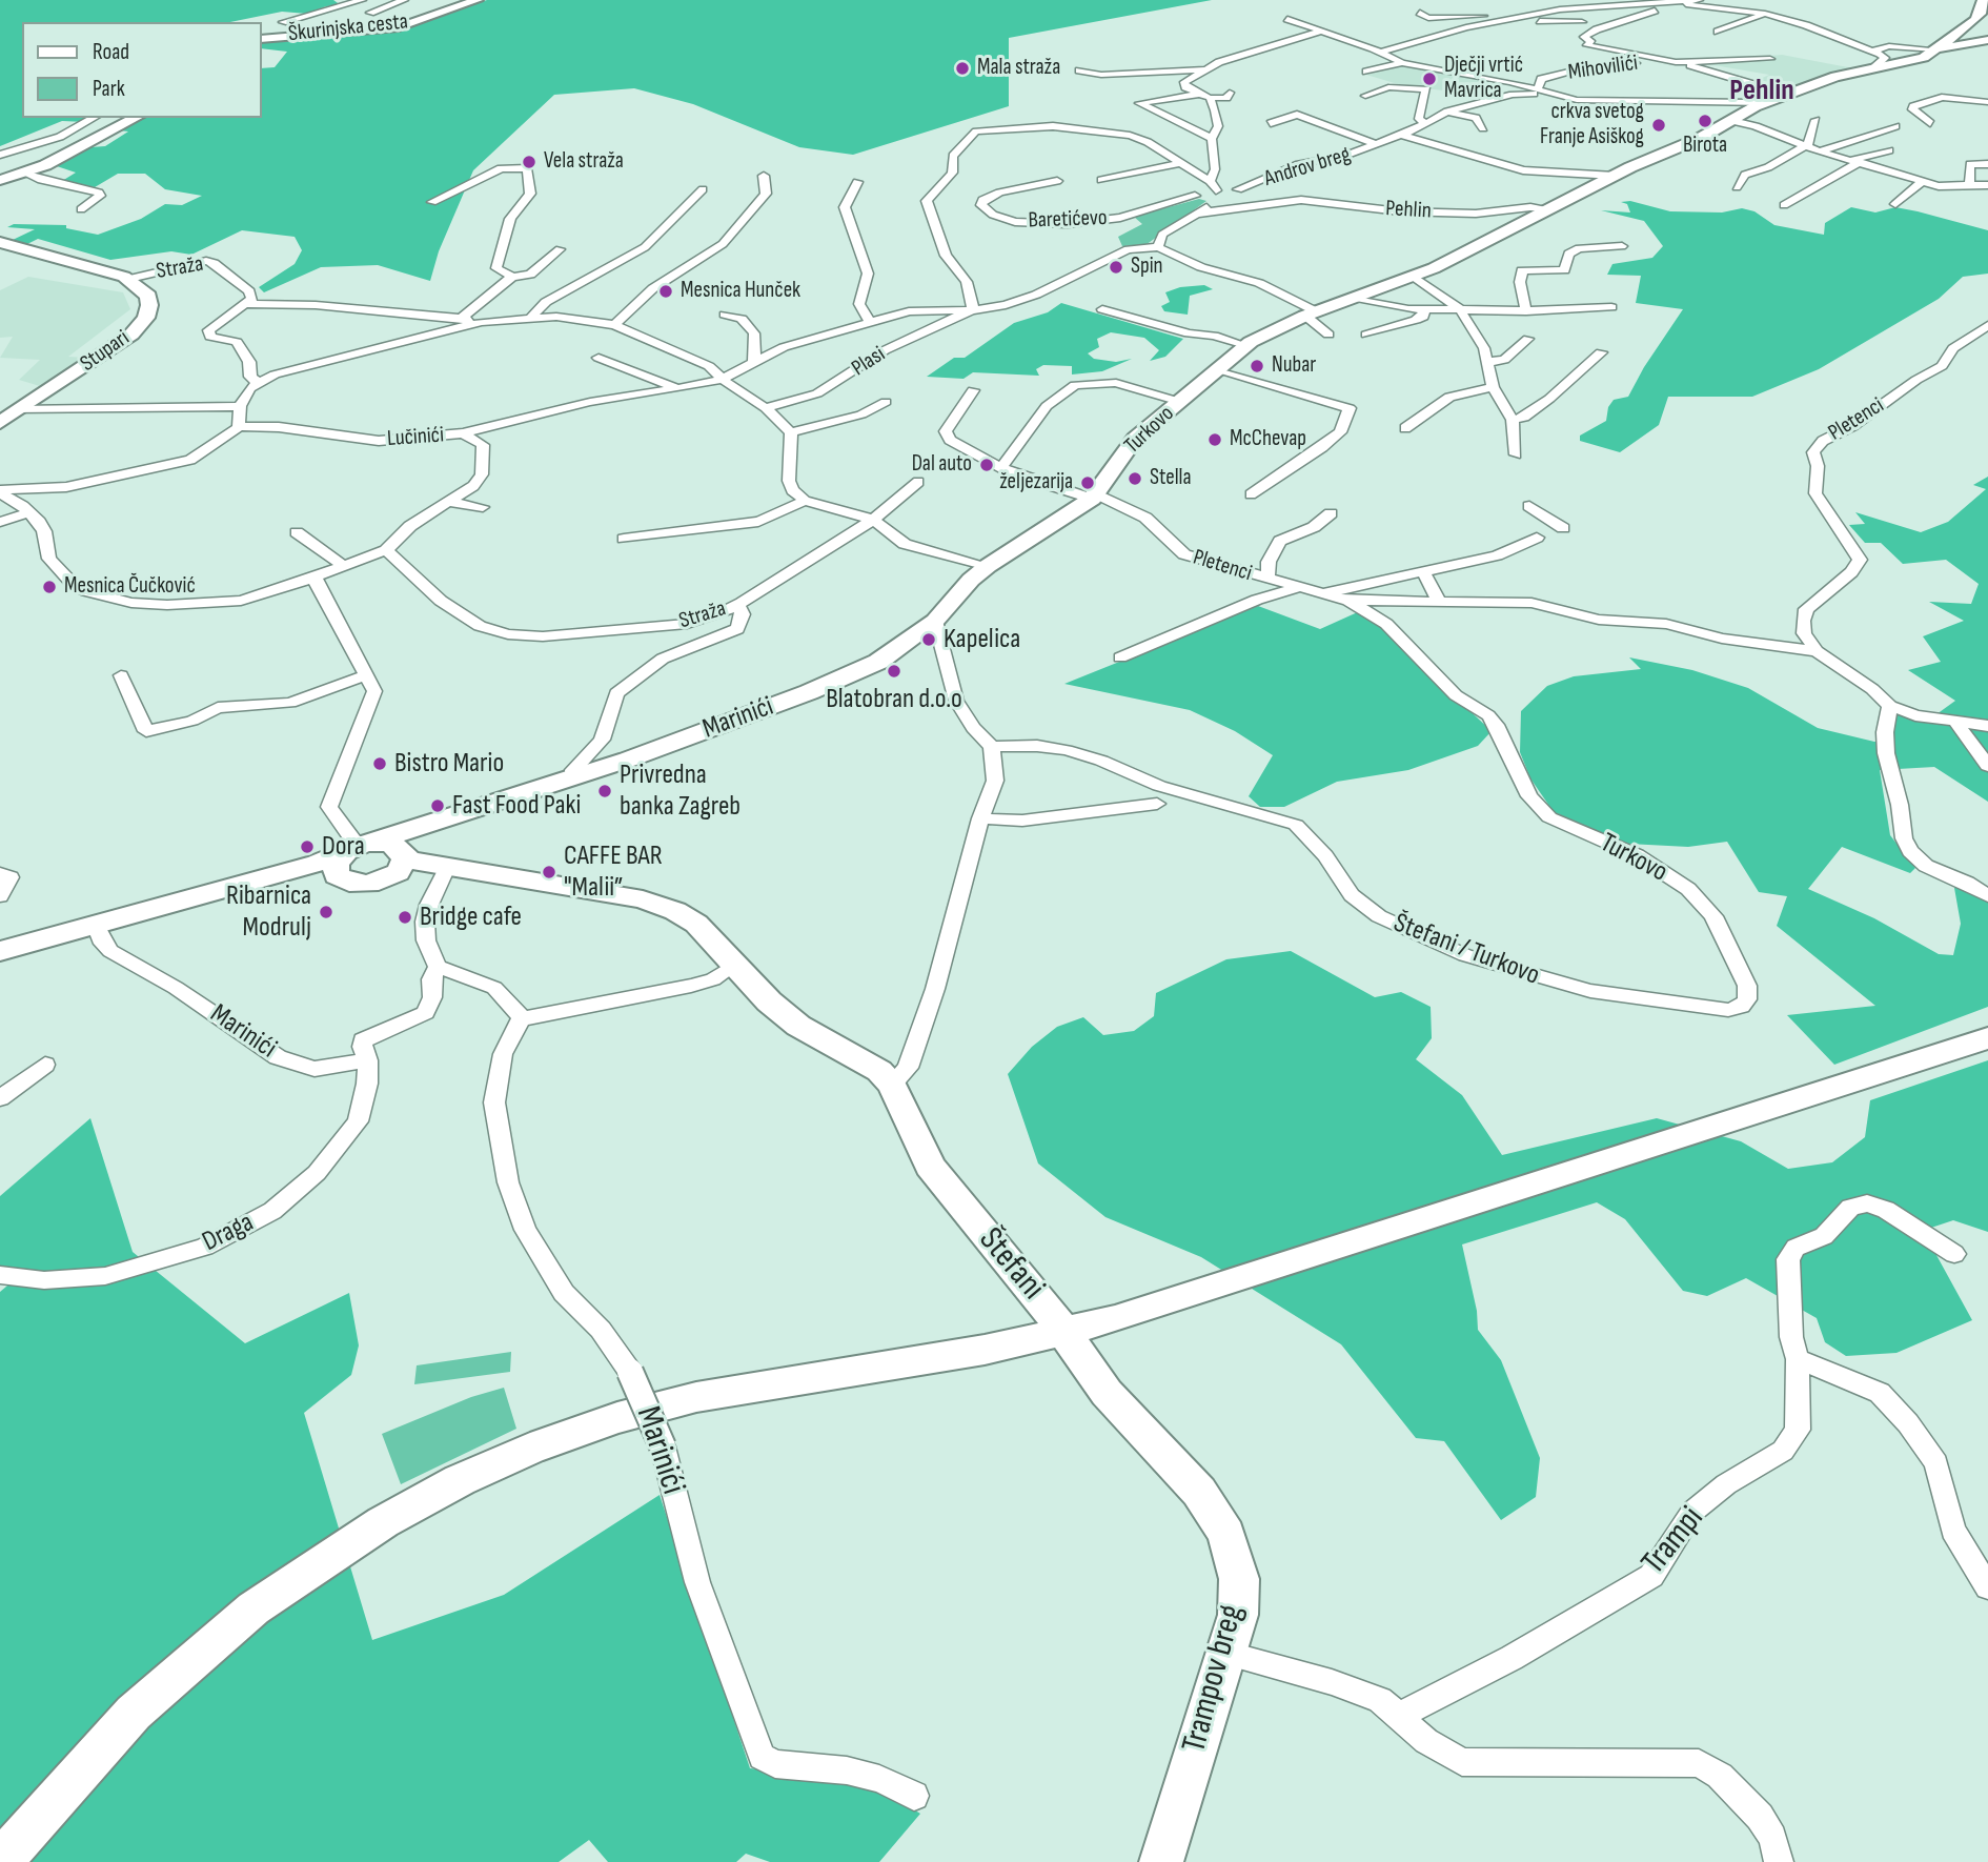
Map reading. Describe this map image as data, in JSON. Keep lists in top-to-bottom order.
{
  "streets": {
    "main road": [
      "Škurinjska cesta",
      "Pehlin",
      "Stupari",
      "Turkovo",
      "Marinići",
      "Štefani",
      "Trampov breg"
    ],
    "street": [
      "Mihovilići",
      "Androv breg",
      "Baretićevo",
      "Straža",
      "Plasi",
      "Pletenci",
      "Lučinići",
      "Štefani / Turkovo",
      "Draga",
      "Trampi"
    ]
  },
  "crossings": [
    ["Mihovilići", "Androv breg"],
    ["Mihovilići", "Pehlin"],
    ["Androv breg", "Baretićevo"],
    ["Pehlin", "Turkovo"],
    ["Baretićevo", "Plasi"],
    ["Straža", "Stupari"],
    ["Straža", "Lučinići"],
    ["Pletenci", "Turkovo"],
    ["Turkovo", "Marinići"],
    ["Turkovo", "Štefani / Turkovo"],
    ["Marinići", "Draga"],
    ["Marinići", "Štefani"],
    ["Štefani", "Trampov breg"]
  ],
  "districts": ["Pehlin"],
  "places": [
    "Mala straža",
    "Dječji vrtić Mavrica",
    "Birota",
    "crkva svetog Franje Asiškog",
    "Vela straža",
    "Spin",
    "Mesnica Hunček",
    "Nubar",
    "McChevap",
    "Dal auto",
    "Stella",
    "željezarija",
    "Mesnica Čučković",
    "Kapelica",
    "Blatobran d.o.o",
    "Bistro Mario",
    "Privredna banka Zagreb",
    "Fast Food Paki",
    "Dora",
    "CAFFE BAR \"Malii”",
    "Ribarnica Modrulj",
    "Bridge cafe"
  ],
  "legend": ["Road", "Park"]
}
